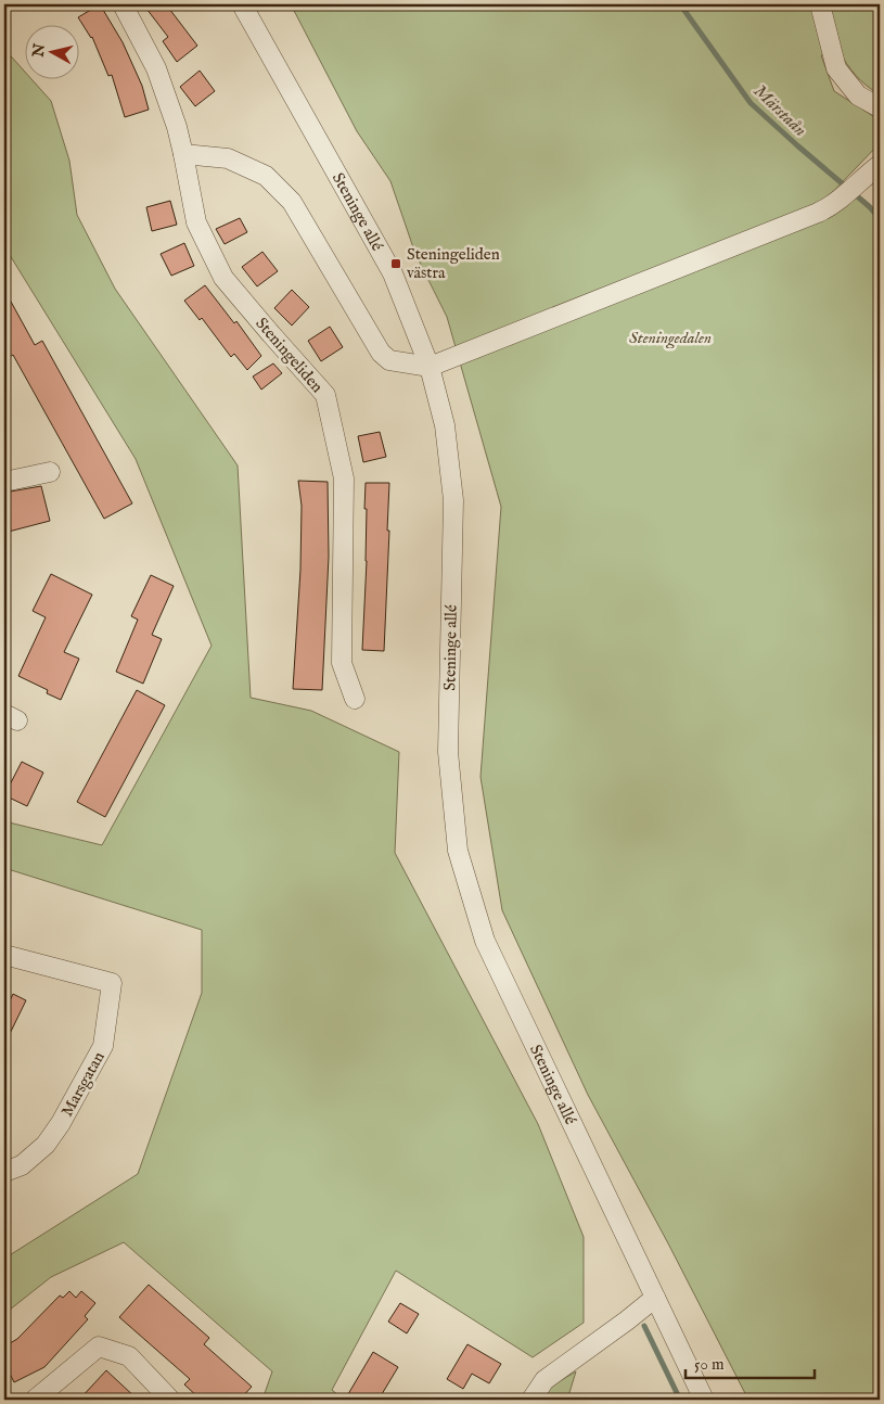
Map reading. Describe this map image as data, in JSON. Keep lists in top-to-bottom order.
{
  "streets": {
    "street": ["Steninge allé", "Steningeliden", "Marsgatan"]
  },
  "water": ["Märstaån"],
  "parks": ["Steningedalen"],
  "places": {
    "transit": ["Steningeliden västra"]
  },
  "scale_bar": "50 m",
  "north": "left"
}
